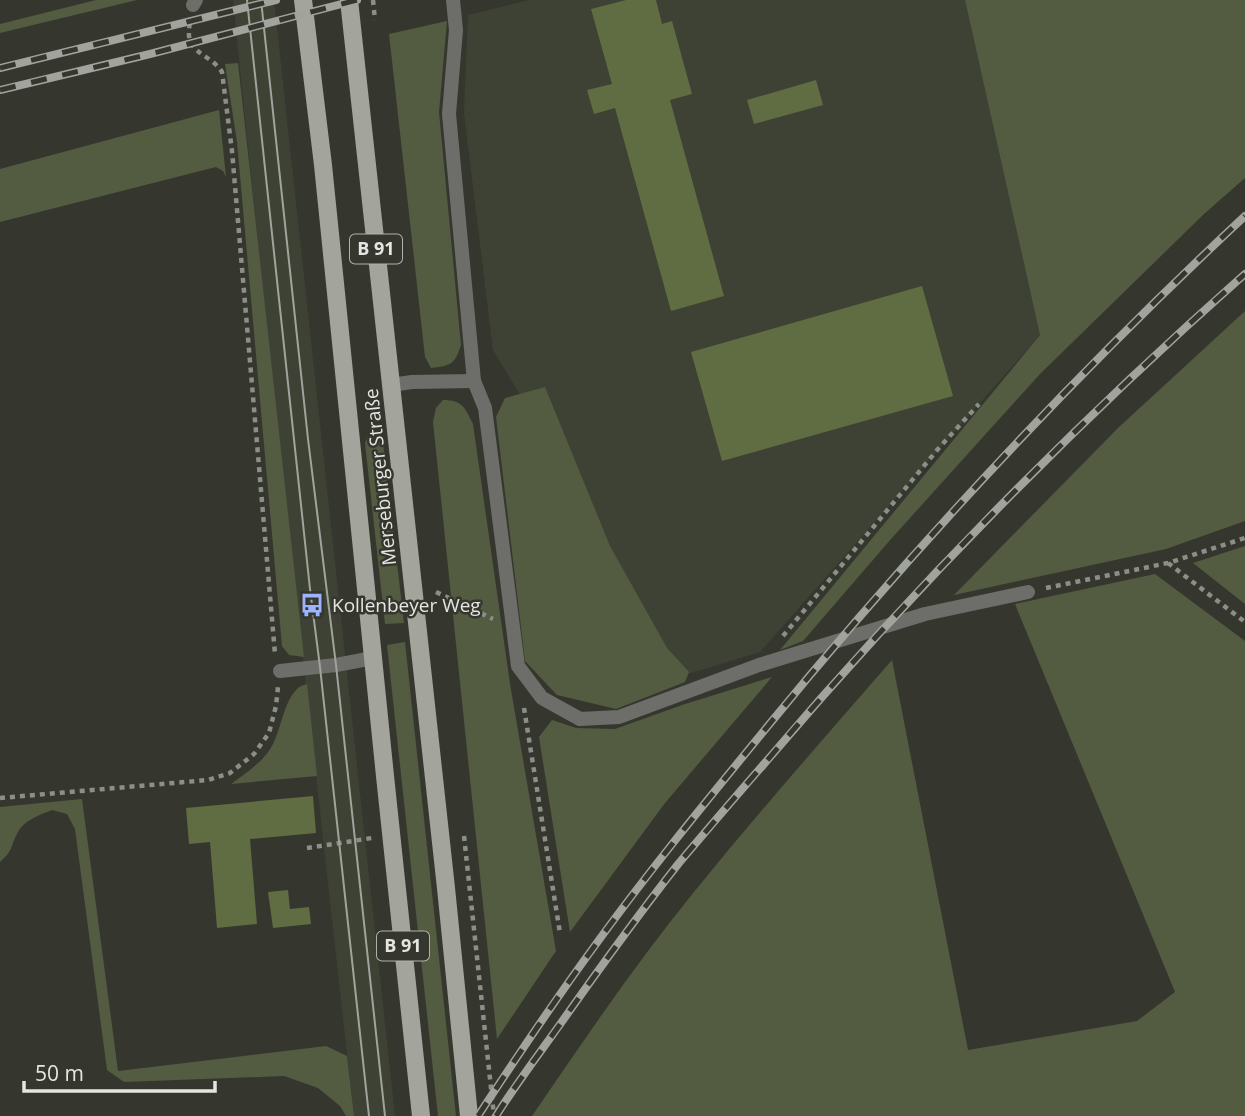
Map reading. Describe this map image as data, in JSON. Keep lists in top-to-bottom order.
{
  "streets": {
    "main road": ["B 91", "Merseburger Straße"]
  },
  "places": {
    "bus stop": ["Kollenbeyer Weg"]
  },
  "scale_bar": "50 m"
}
